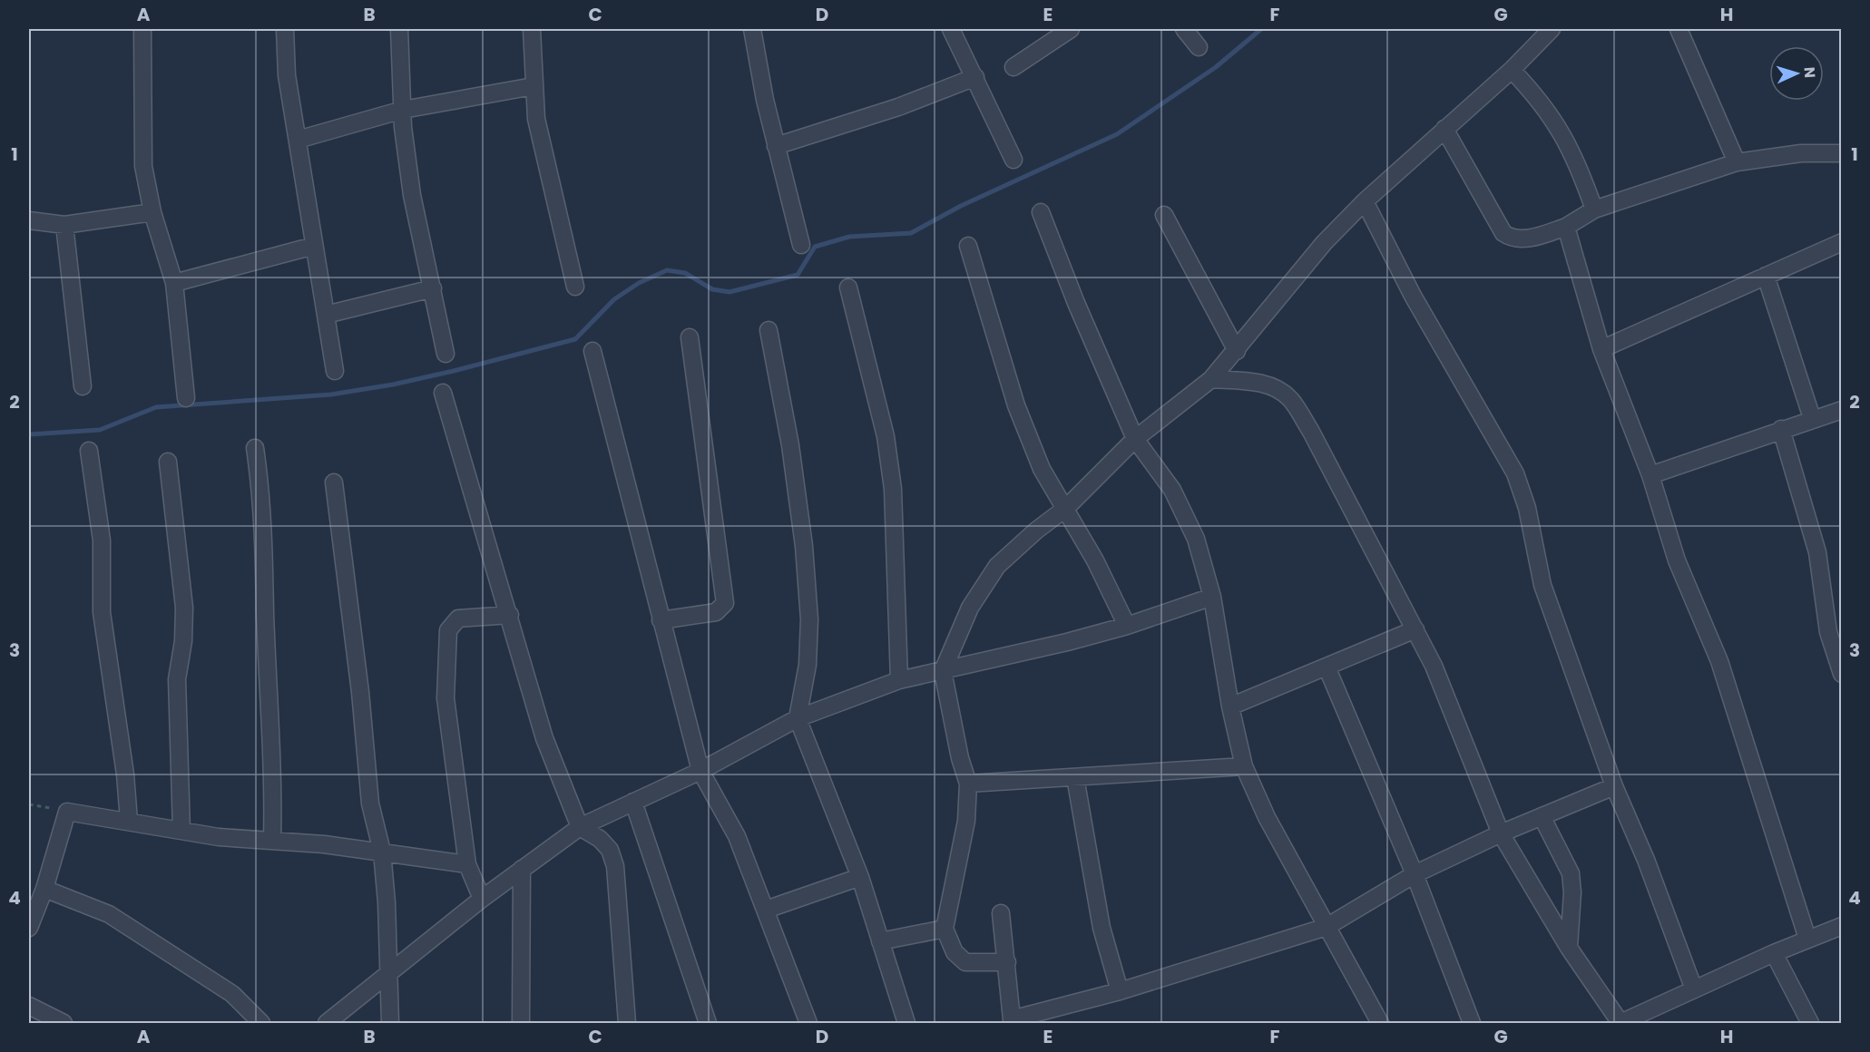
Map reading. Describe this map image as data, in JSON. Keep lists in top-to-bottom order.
{
  "north": "right",
  "grid": {
    "columns": [
      "A",
      "B",
      "C",
      "D",
      "E",
      "F",
      "G",
      "H"
    ],
    "rows": [
      "1",
      "2",
      "3",
      "4"
    ]
  }
}
